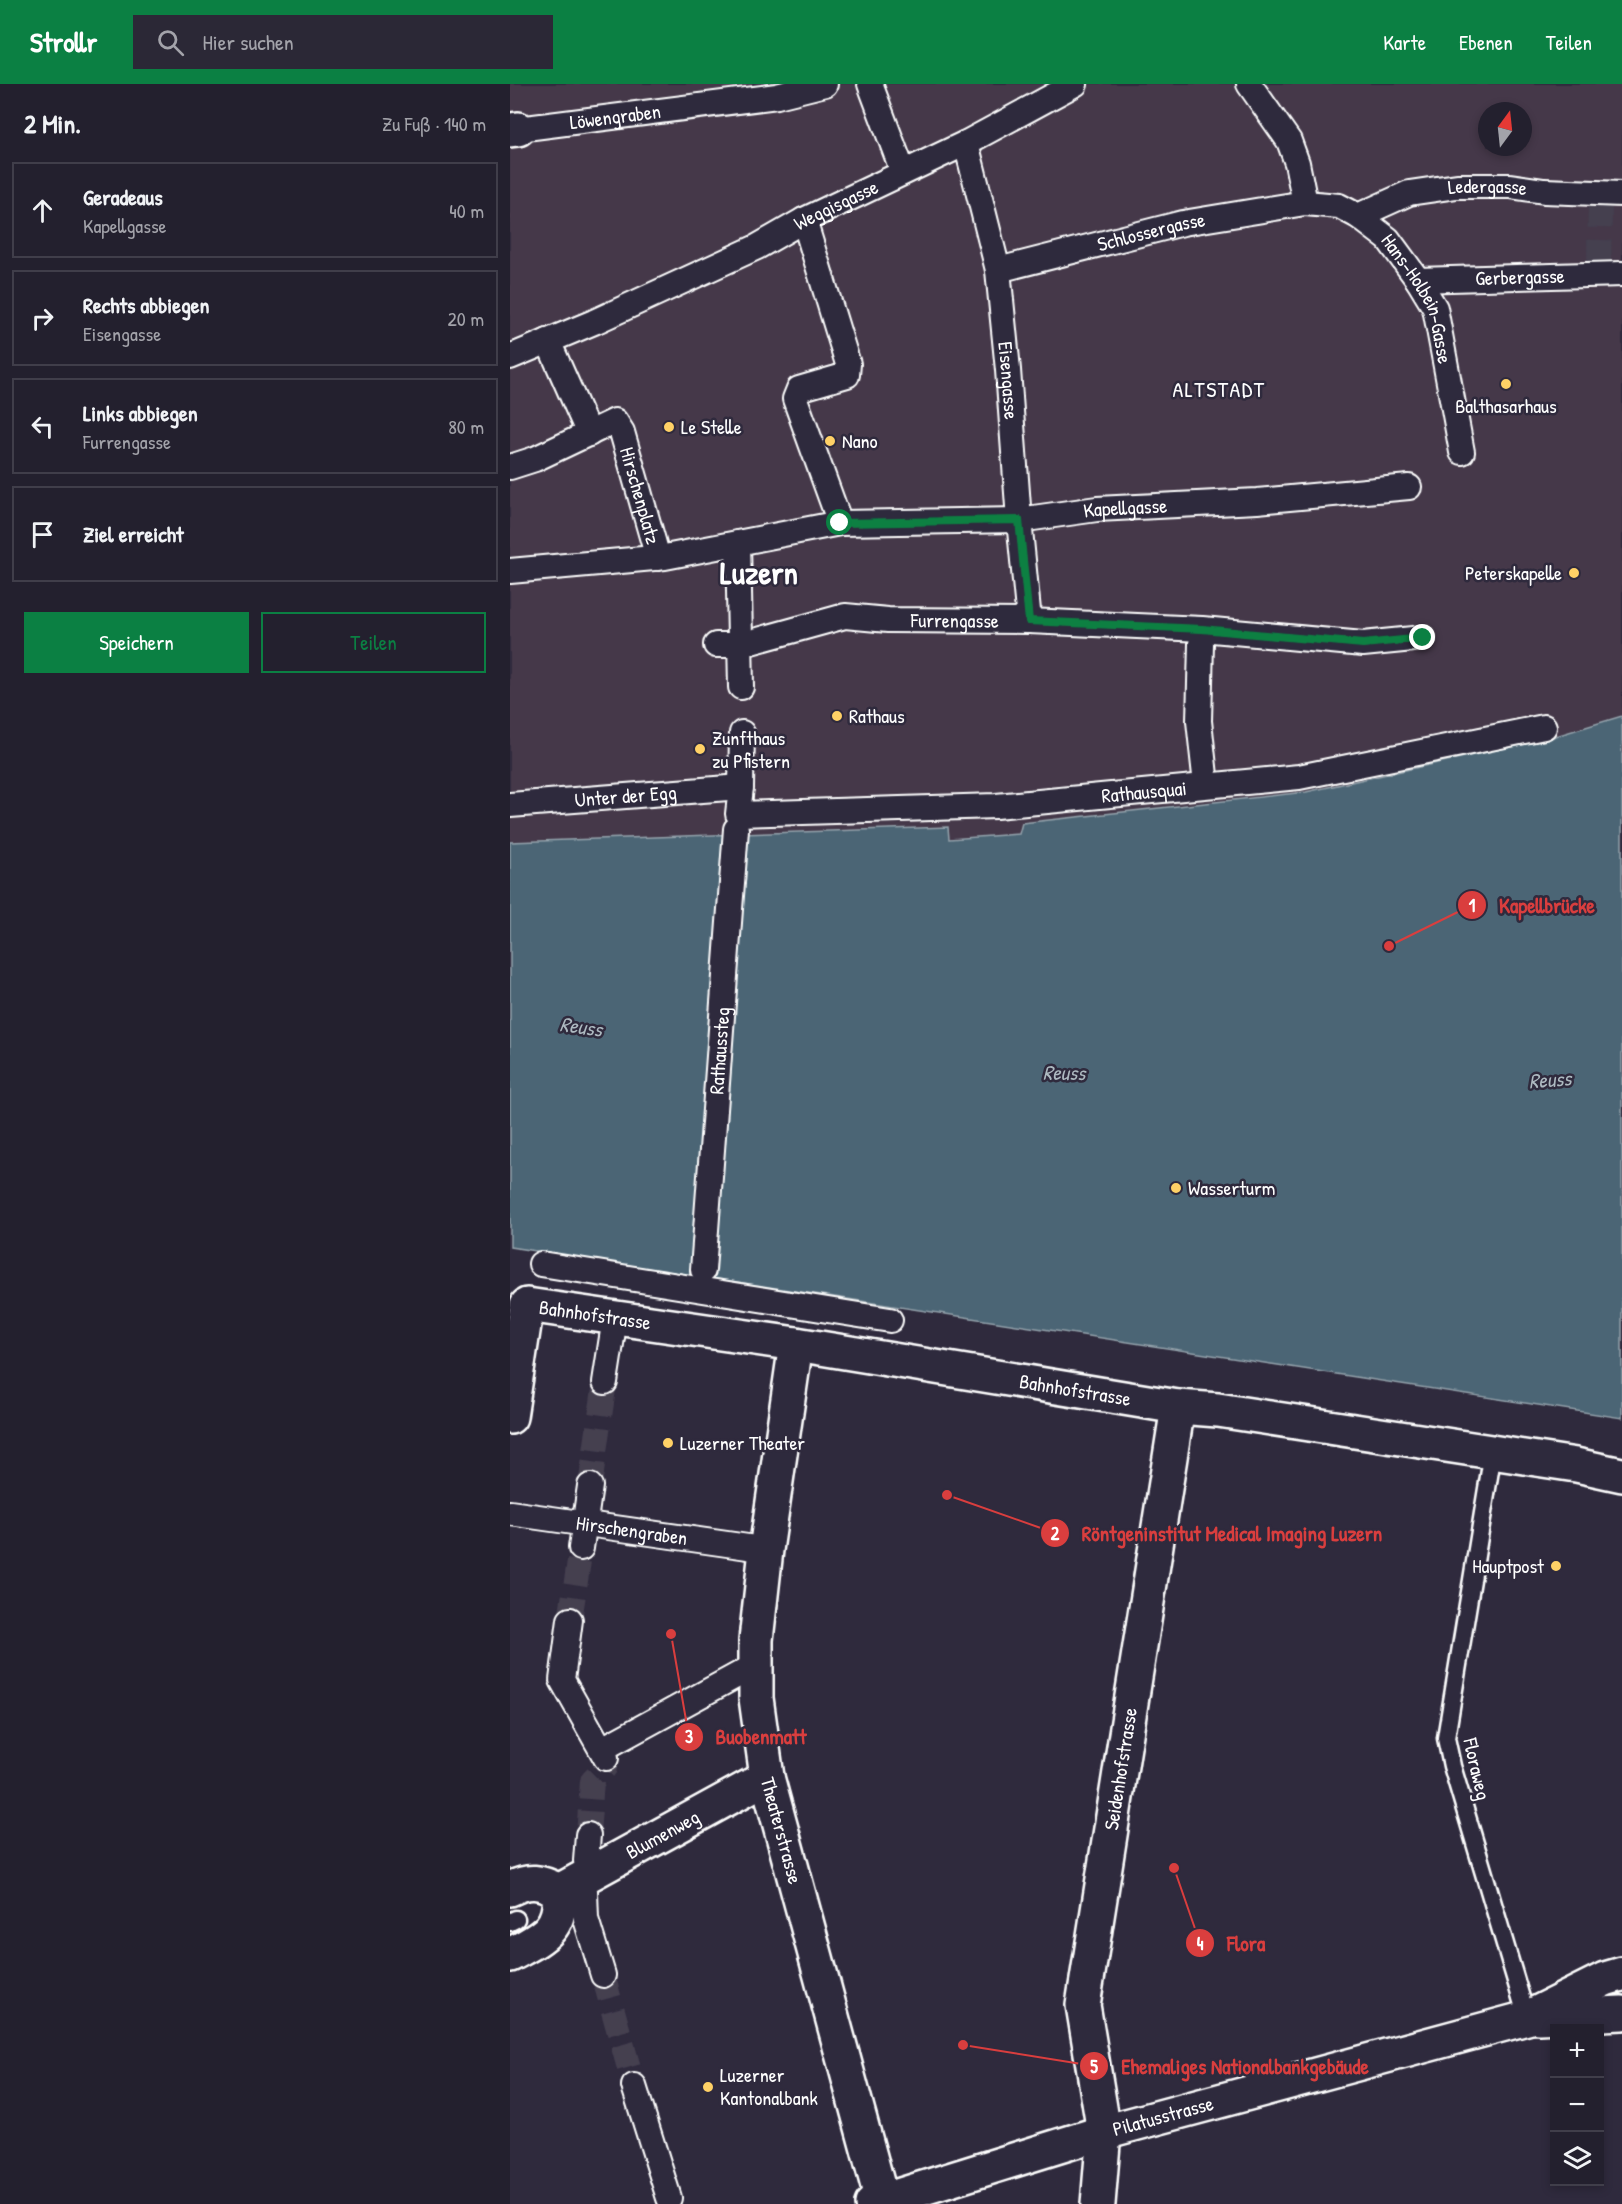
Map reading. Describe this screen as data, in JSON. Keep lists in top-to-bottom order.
{
  "streets": {
    "street": [
      "Löwengraben",
      "Ledergasse",
      "Weggisgasse",
      "Schlossergasse",
      "Gerbergasse",
      "Hans-Holbein-Gasse",
      "Eisengasse",
      "Hirschenplatz",
      "Kapellgasse",
      "Furrengasse",
      "Rathausquai",
      "Unter der Egg",
      "Rathaussteg",
      "Bahnhofstrasse",
      "Hirschengraben",
      "Seidenhofstrasse",
      "Theaterstrasse",
      "Blumenweg",
      "Pilatusstrasse"
    ],
    "lane": ["Floraweg"]
  },
  "crossings": [
    ["Ledergasse", "Hans-Holbein-Gasse"],
    ["Weggisgasse", "Eisengasse"],
    ["Schlossergasse", "Hans-Holbein-Gasse"],
    ["Schlossergasse", "Eisengasse"],
    ["Gerbergasse", "Hans-Holbein-Gasse"],
    ["Eisengasse", "Kapellgasse"],
    ["Eisengasse", "Furrengasse"],
    ["Hirschenplatz", "Kapellgasse"],
    ["Rathausquai", "Rathaussteg"],
    ["Unter der Egg", "Rathaussteg"],
    ["Bahnhofstrasse", "Floraweg"],
    ["Bahnhofstrasse", "Seidenhofstrasse"],
    ["Bahnhofstrasse", "Theaterstrasse"],
    ["Floraweg", "Pilatusstrasse"],
    ["Seidenhofstrasse", "Pilatusstrasse"],
    ["Theaterstrasse", "Blumenweg"],
    ["Theaterstrasse", "Pilatusstrasse"]
  ],
  "districts": ["ALTSTADT", "Luzern"],
  "water": ["Reuss"],
  "places": [
    "Balthasarhaus",
    "Le Stelle",
    "Nano",
    "Peterskapelle",
    "Rathaus",
    "Zunfthaus zu Pfistern",
    "Kapellbrücke",
    "Wasserturm",
    "Luzerner Theater",
    "Röntgeninstitut Medical Imaging Luzern",
    "Hauptpost",
    "Buobenmatt",
    "Flora",
    "Ehemaliges Nationalbankgebäude",
    "Luzerner Kantonalbank"
  ],
  "north": "top",
  "page": {
    "header": "Strollr",
    "search": "Hier suchen",
    "nav": ["Karte", "Ebenen", "Teilen"],
    "heading": ["2 Min.", "Zu Fuß · 140 m"],
    "list": [
      ["Geradeaus", "Kapellgasse", "40 m"],
      ["Rechts abbiegen", "Eisengasse", "20 m"],
      ["Links abbiegen", "Furrengasse", "80 m"],
      "Ziel erreicht"
    ],
    "buttons": ["Speichern", "Teilen"],
    "map_buttons": ["+", "−"]
  }
}
